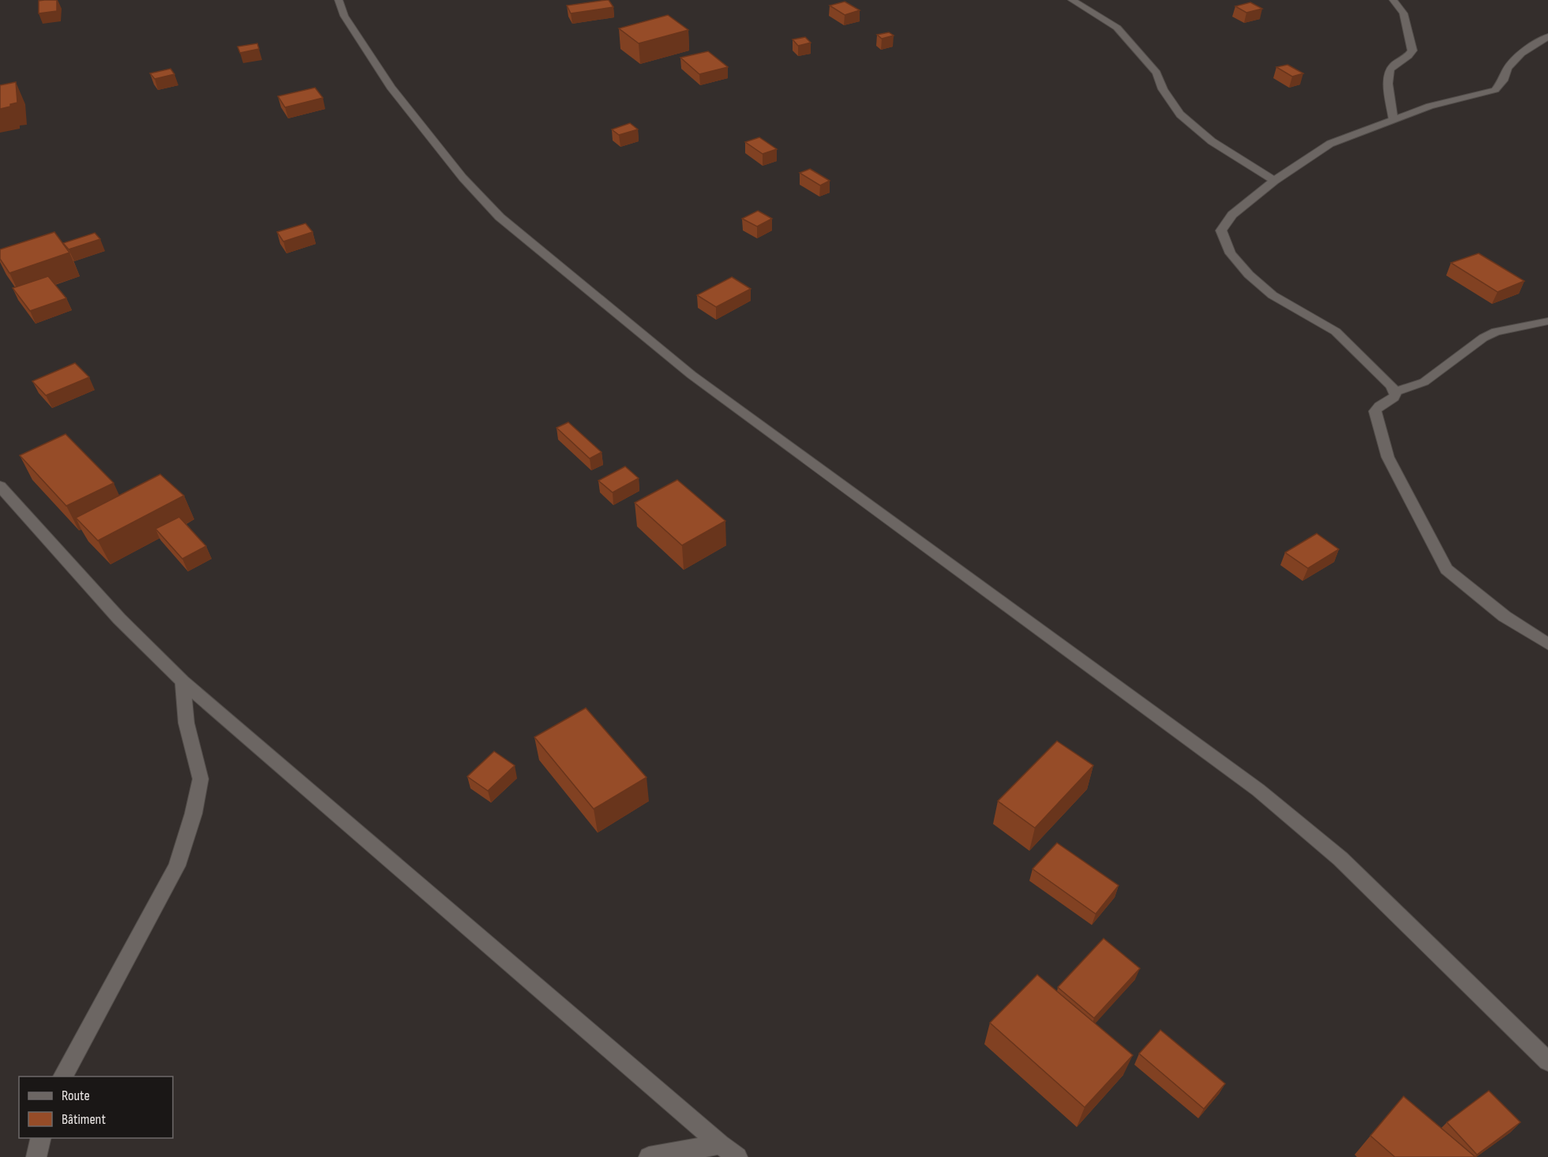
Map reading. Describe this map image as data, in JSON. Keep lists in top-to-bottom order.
{
  "legend": ["Route", "Bâtiment"]
}
